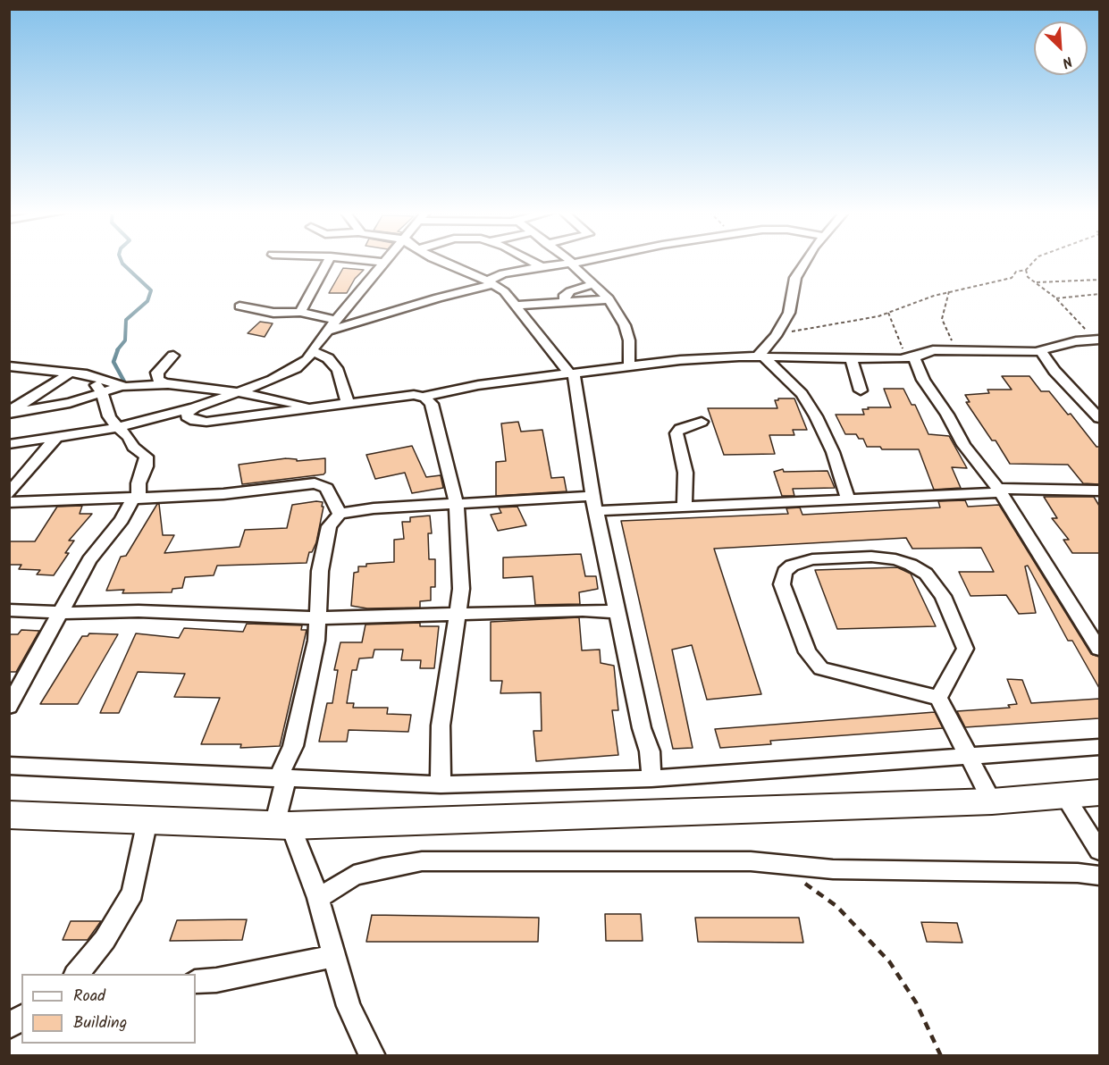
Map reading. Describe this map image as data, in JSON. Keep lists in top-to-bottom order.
{
  "legend": ["Road", "Building"],
  "north": "bottom right"
}
